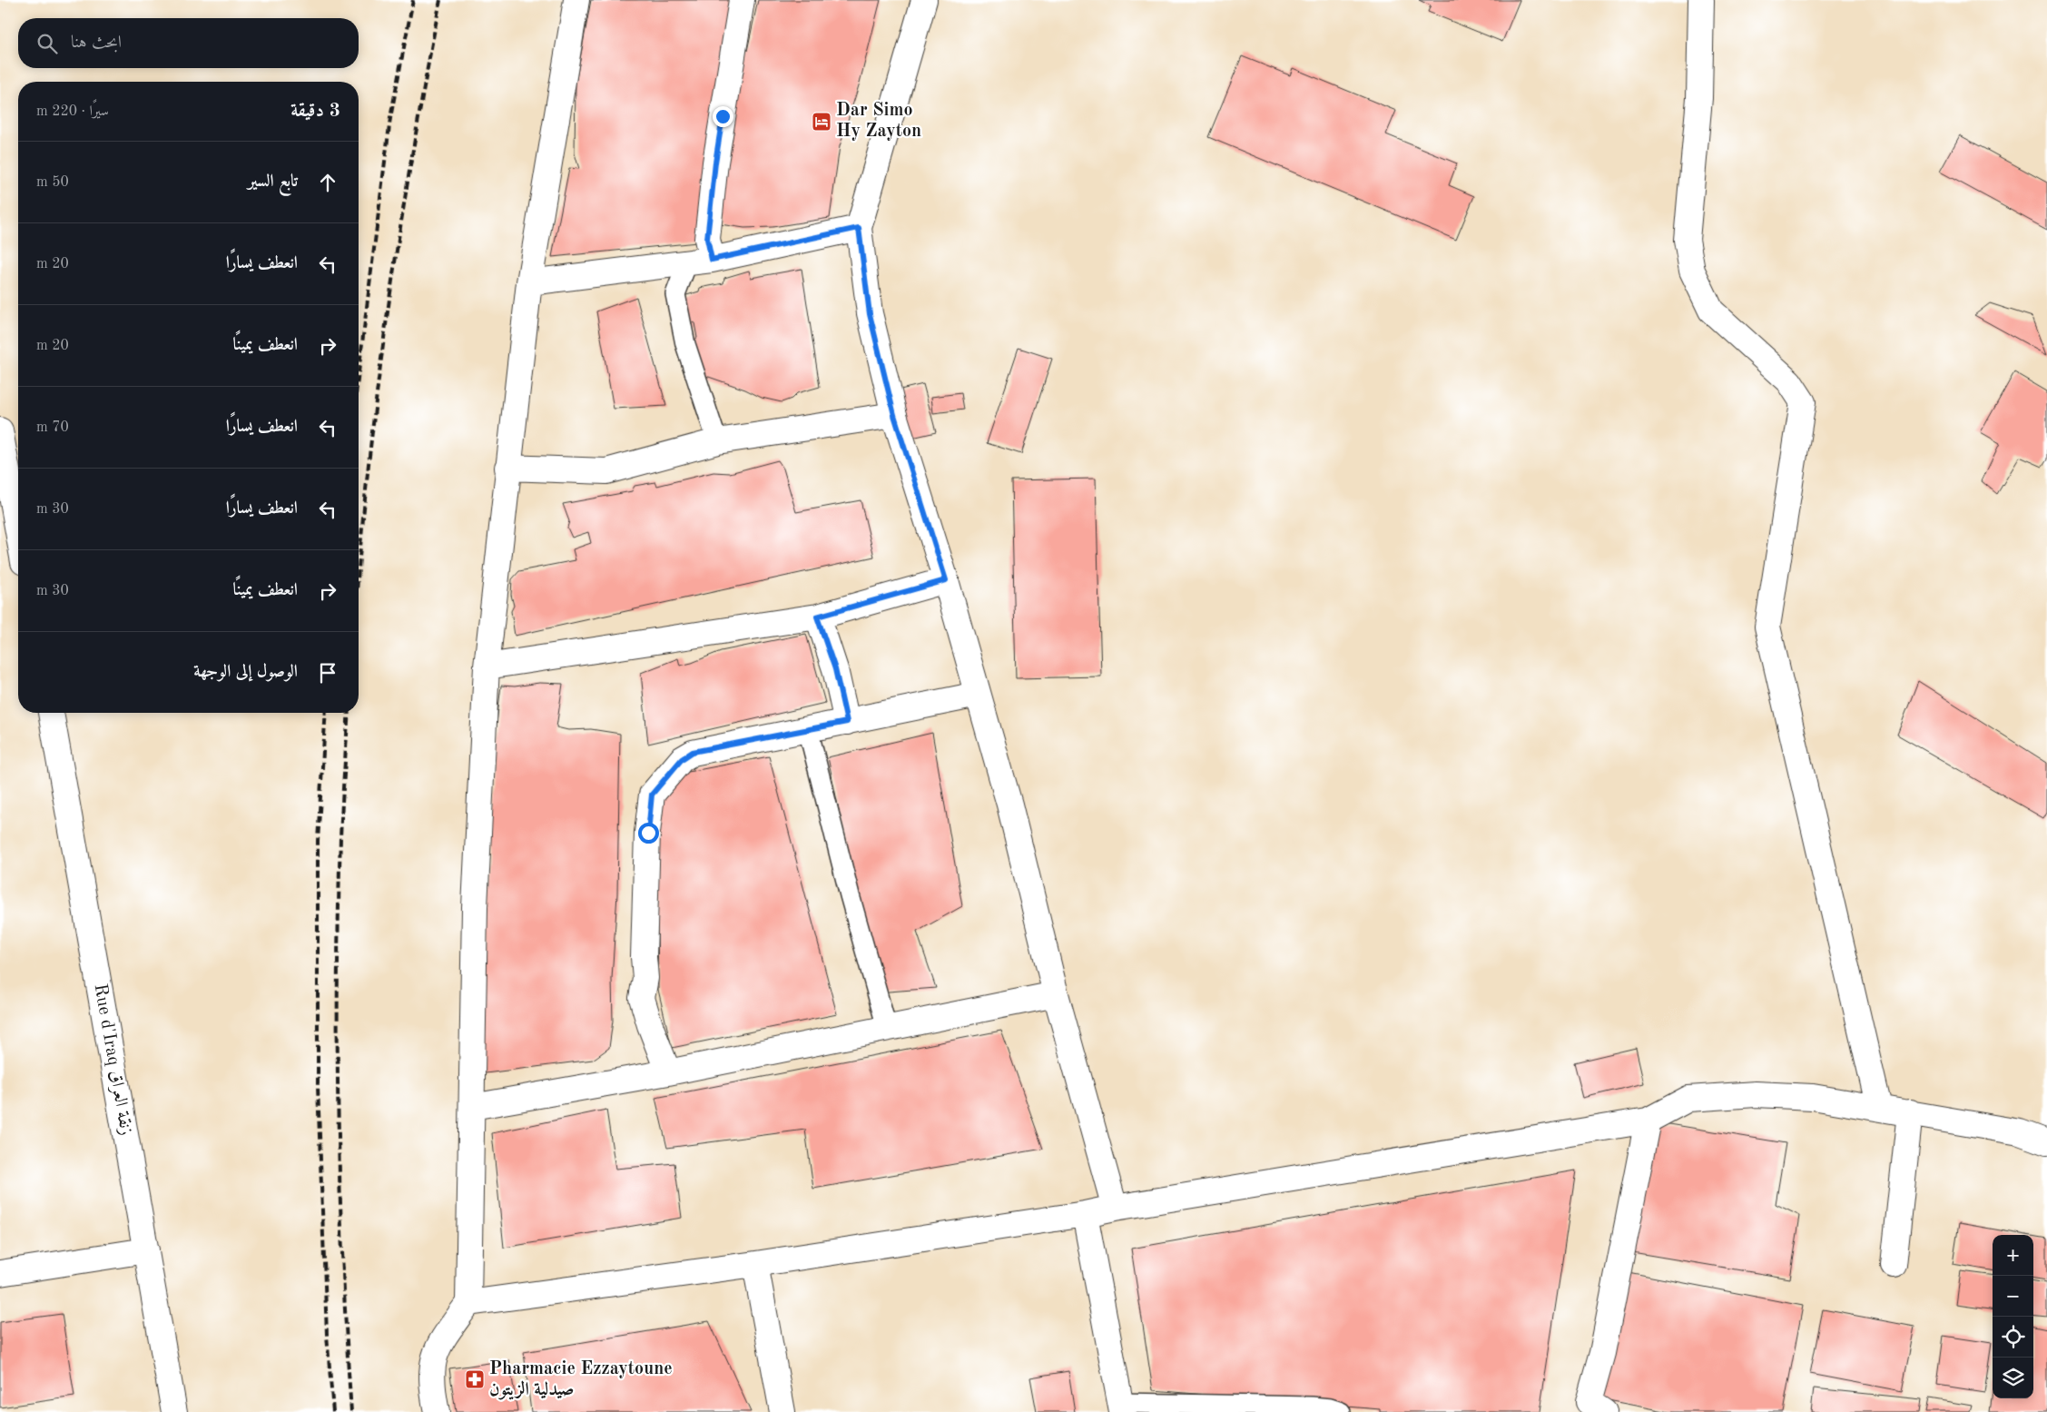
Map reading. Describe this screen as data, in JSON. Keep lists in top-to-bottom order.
{
  "streets": {
    "street": ["Rue d'Iraq زنقة العراق"]
  },
  "places": {
    "hotel": ["Dar Simo Hy Zayton"],
    "pharmacy": ["Pharmacie Ezzaytoune صيدلية الزيتون"]
  },
  "page": {
    "search": "ابحث هنا",
    "heading": ["3 دقيقة", "سيرًا · 220 m"],
    "list": [
      ["تابع السير", "50 m"],
      ["انعطف يسارًا", "20 m"],
      ["انعطف يمينًا", "20 m"],
      ["انعطف يسارًا", "70 m"],
      ["انعطف يسارًا", "30 m"],
      ["انعطف يمينًا", "30 m"],
      "الوصول إلى الوجهة"
    ],
    "map_buttons": ["+", "−"]
  }
}
